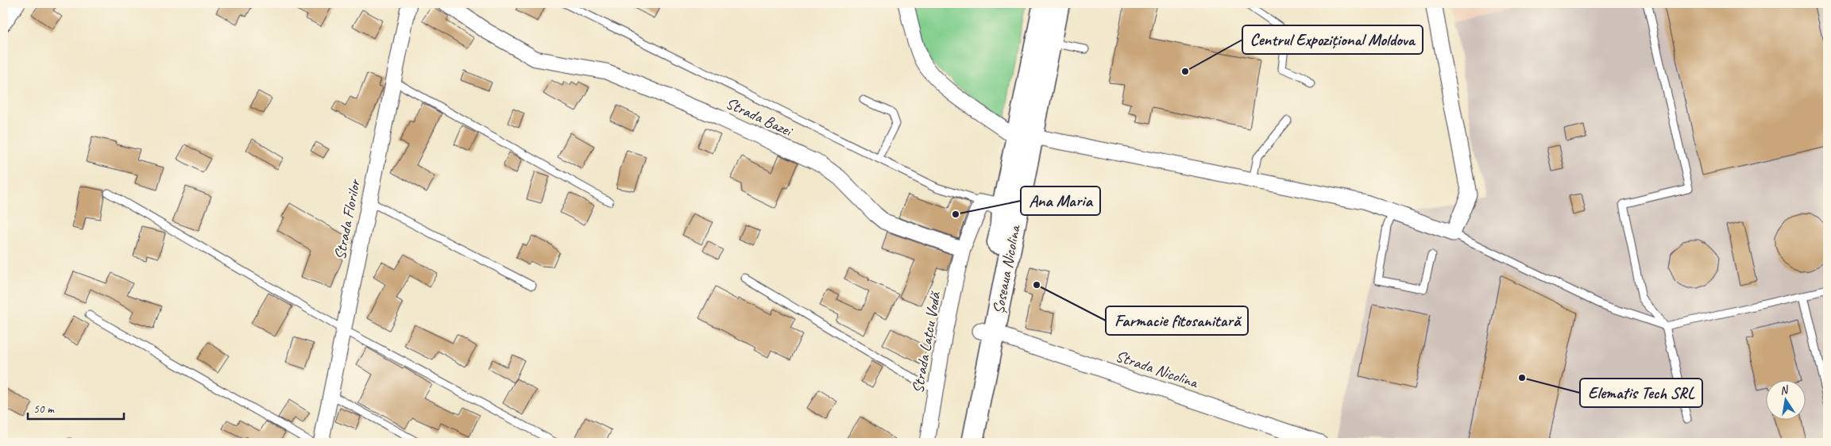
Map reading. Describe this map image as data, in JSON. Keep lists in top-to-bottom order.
{
  "streets": {
    "main road": ["Șoseaua Nicolina"],
    "street": [
      "Strada Bazei",
      "Strada Florilor",
      "Strada Lațcu Vodă",
      "Strada Nicolina"
    ]
  },
  "crossings": [
    ["Strada Bazei", "Strada Lațcu Vodă"],
    ["Șoseaua Nicolina", "Strada Nicolina"]
  ],
  "places": [
    "Centrul Expozițional Moldova",
    "Ana Maria",
    "Farmacie fitosanitară",
    "Elematis Tech SRL"
  ],
  "scale_bar": "50 m",
  "north": "top"
}
